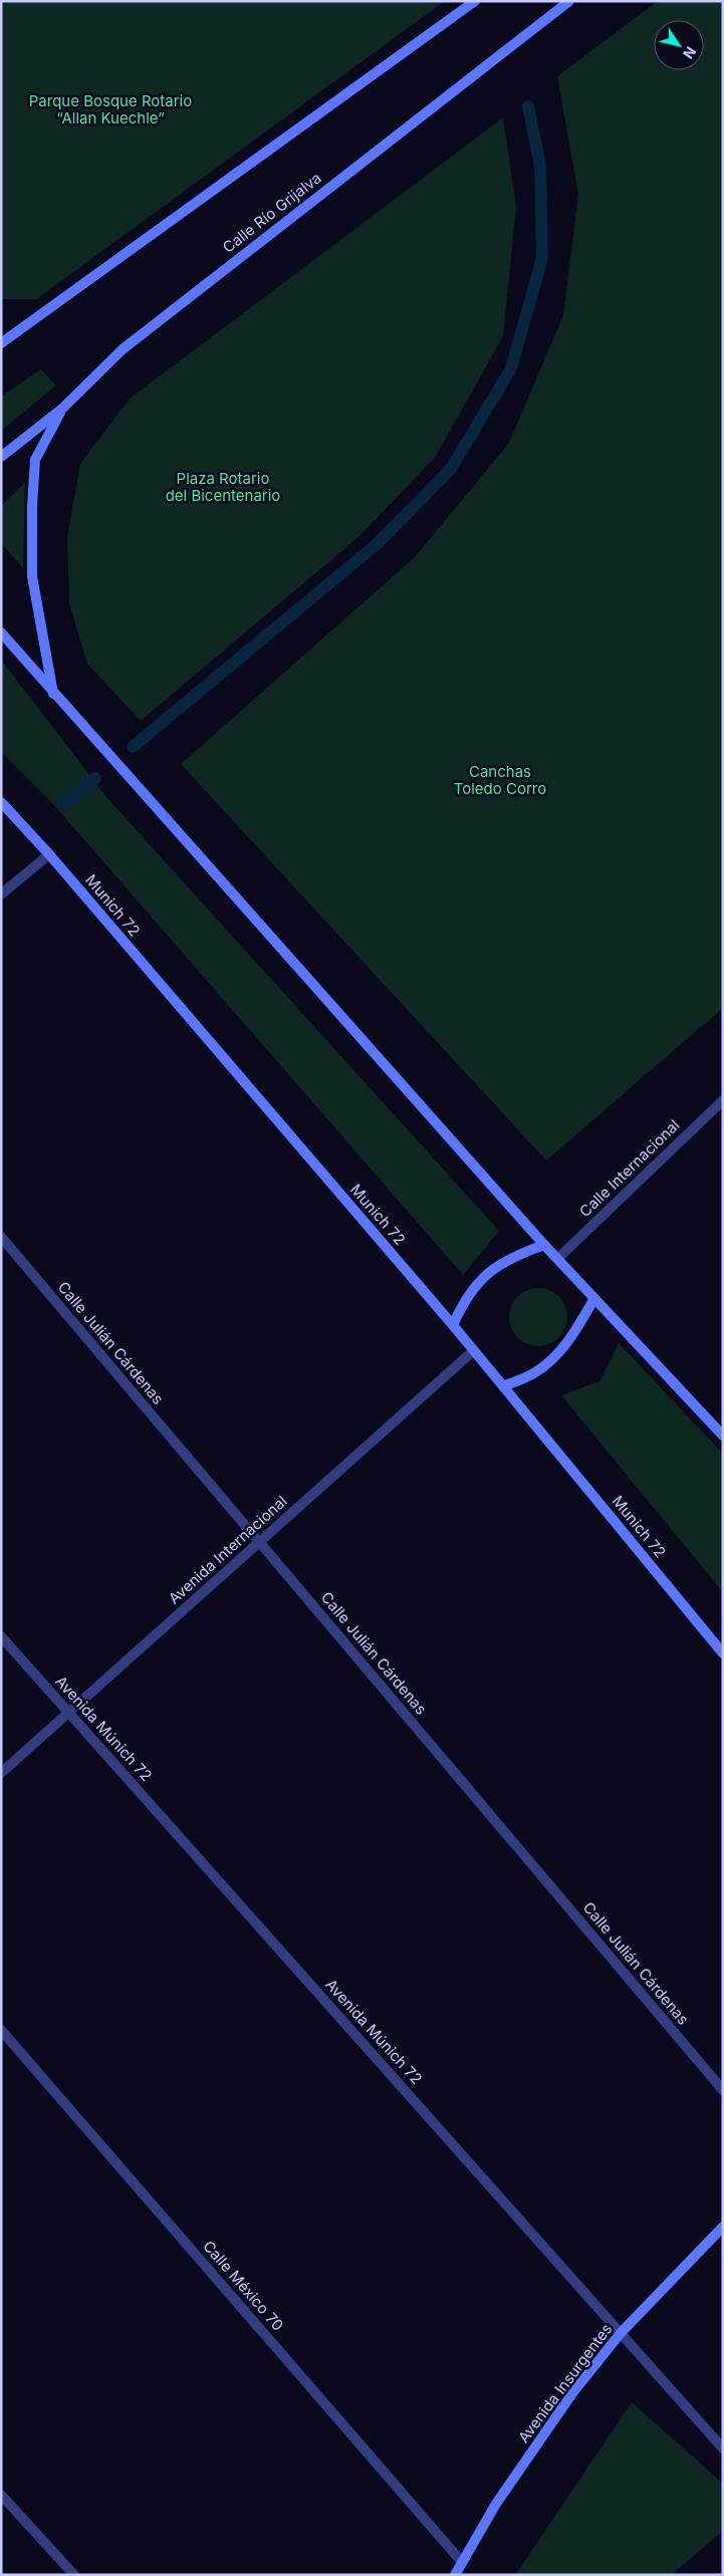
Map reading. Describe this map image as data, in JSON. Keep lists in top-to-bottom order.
{
  "streets": {
    "main road": ["Calle Río Grijalva", "Munich 72", "Avenida Insurgentes"],
    "street": [
      "Calle Internacional",
      "Calle Julián Cárdenas",
      "Avenida Internacional",
      "Avenida Múnich 72",
      "Calle México 70"
    ]
  },
  "crossings": [
    ["Munich 72", "Calle Internacional"],
    ["Munich 72", "Avenida Internacional"],
    ["Calle Internacional", "Avenida Internacional"],
    ["Calle Julián Cárdenas", "Avenida Internacional"],
    ["Avenida Internacional", "Avenida Múnich 72"],
    ["Avenida Múnich 72", "Avenida Insurgentes"],
    ["Calle México 70", "Avenida Insurgentes"]
  ],
  "parks": ["Parque Bosque Rotario “Allan Kuechle”", "Plaza Rotario del Bicentenario", "Canchas Toledo Corro"],
  "north": "bottom right"
}
